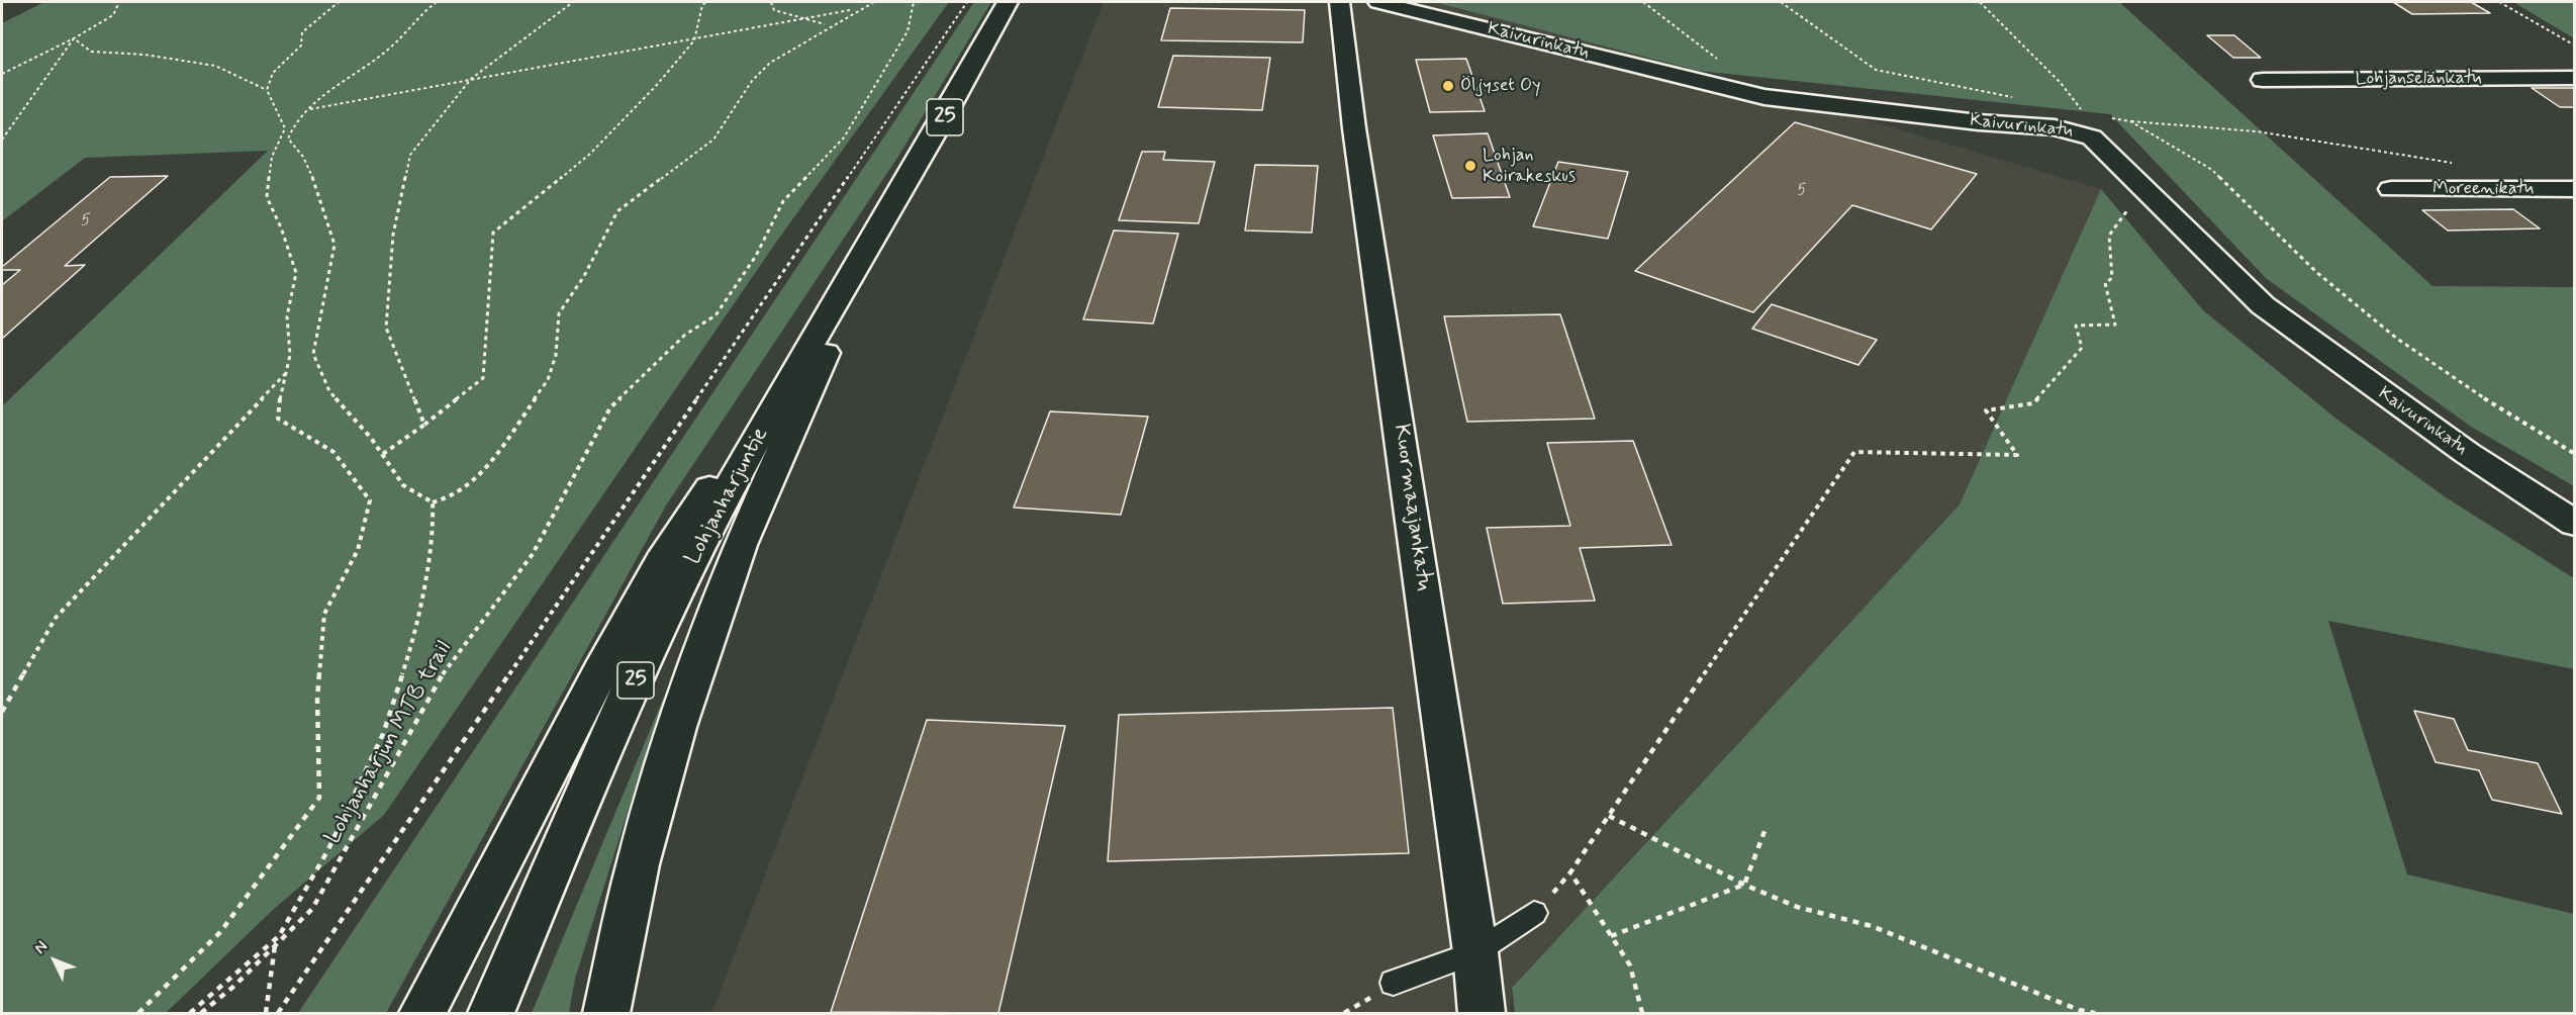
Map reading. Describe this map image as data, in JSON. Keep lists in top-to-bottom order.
{
  "streets": {
    "main road": [
      "Kaivurinkatu",
      "Lohjanselänkatu",
      "25",
      "Moreenikatu",
      "Lohjanharjuntie",
      "Kuormaajankatu"
    ],
    "path": ["Lohjanharjun MTB trail"]
  },
  "places": ["Öljyset Oy", "Lohjan Koirakeskus"],
  "house_numbers": ["5", "5"],
  "north": "top left"
}
